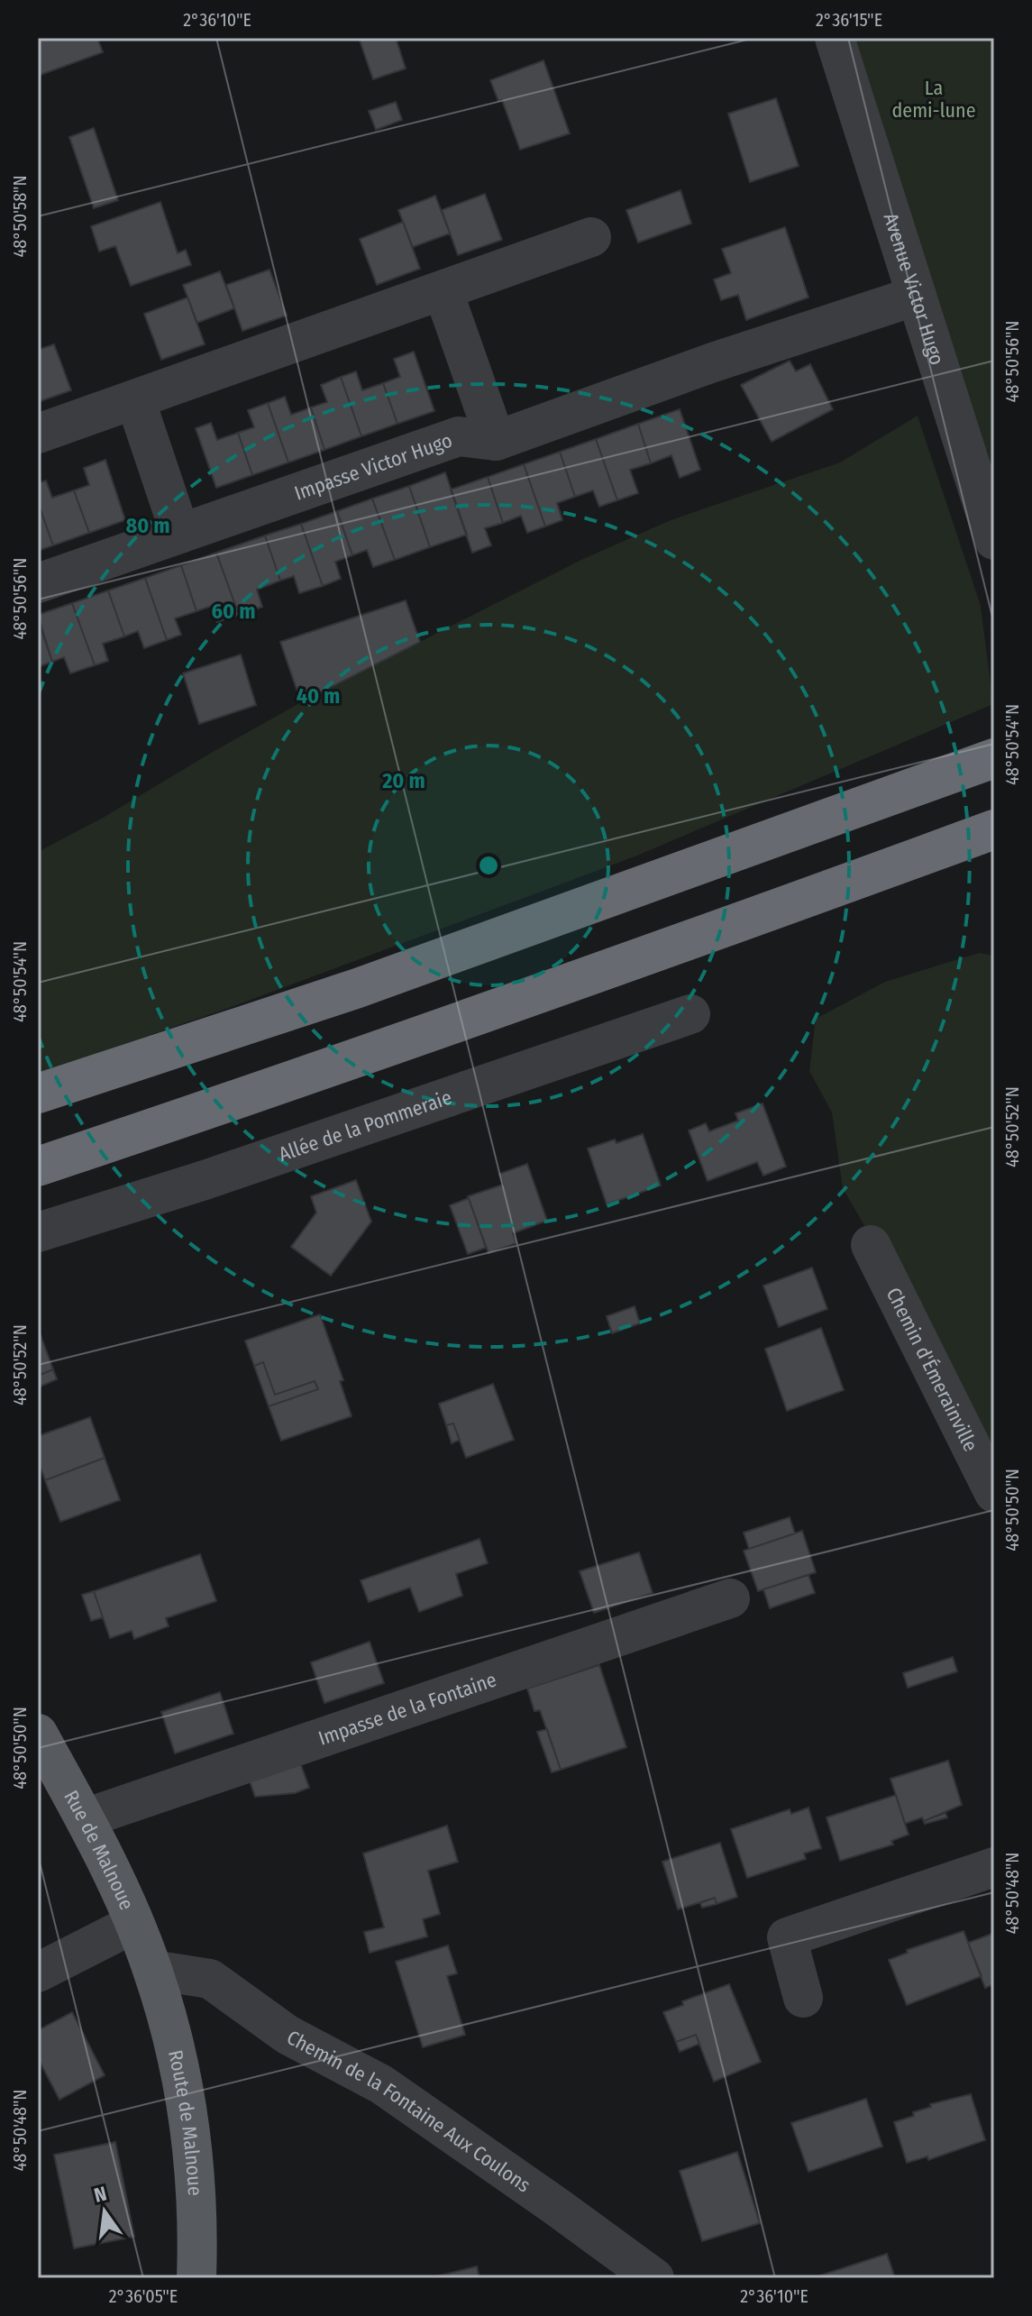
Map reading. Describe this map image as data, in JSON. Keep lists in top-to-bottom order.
{
  "streets": {
    "main road": ["Rue de Malnoue", "Route de Malnoue"],
    "street": [
      "Avenue Victor Hugo",
      "Impasse Victor Hugo",
      "Allée de la Pommeraie",
      "Chemin d'Émerainville",
      "Impasse de la Fontaine",
      "Chemin de la Fontaine Aux Coulons"
    ]
  },
  "crossings": [
    ["Avenue Victor Hugo", "Impasse Victor Hugo"],
    ["Impasse de la Fontaine", "Rue de Malnoue"],
    ["Rue de Malnoue", "Chemin de la Fontaine Aux Coulons"],
    ["Rue de Malnoue", "Route de Malnoue"],
    ["Chemin de la Fontaine Aux Coulons", "Route de Malnoue"]
  ],
  "parks": ["La demi-lune"],
  "north": "top",
  "coordinates": [
    "2°36'10\"E",
    "2°36'15\"E",
    "48°50'58\"N",
    "48°50'56\"N",
    "48°50'54\"N",
    "48°50'52\"N",
    "48°50'50\"N",
    "48°50'48\"N",
    "2°36'05\"E"
  ],
  "rings": [
    "80 m",
    "60 m",
    "40 m",
    "20 m"
  ]
}
